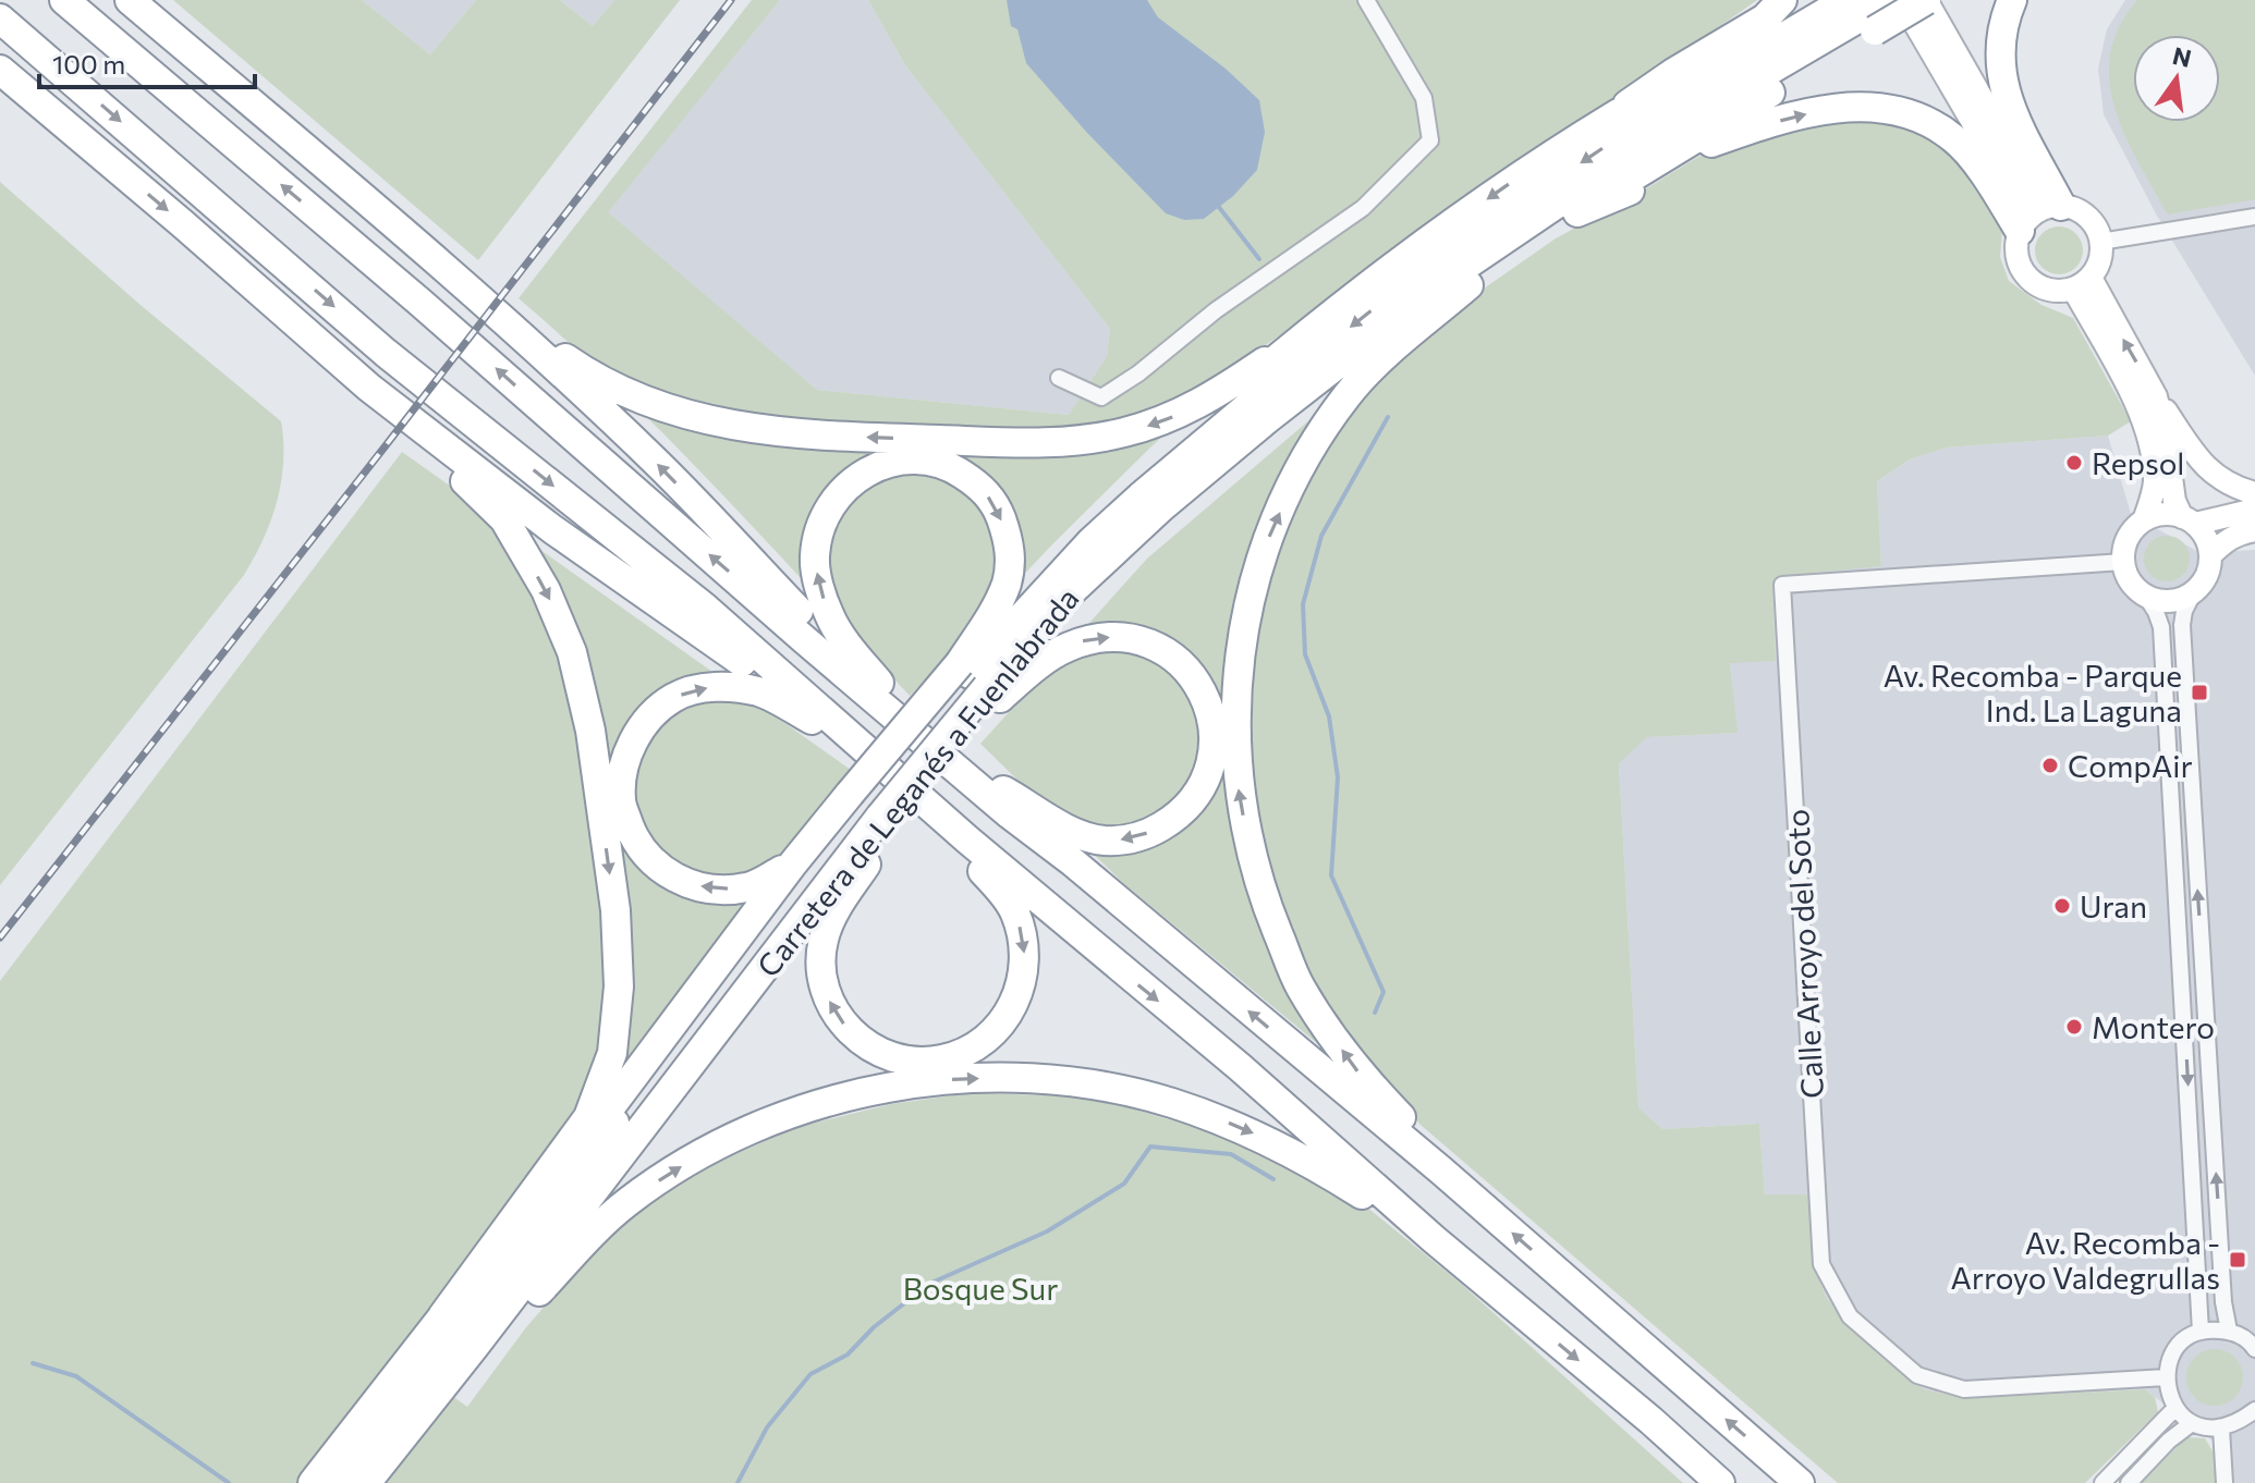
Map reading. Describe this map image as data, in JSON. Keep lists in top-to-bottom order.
{
  "streets": {
    "highway": ["Carretera de Leganés a Fuenlabrada"],
    "street": ["Calle Arroyo del Soto"]
  },
  "parks": ["Bosque Sur"],
  "places": {
    "other": [
      "Repsol",
      "CompAir",
      "Uran",
      "Montero"
    ],
    "transit": ["Av. Recomba - Parque Ind. La Laguna", "Av. Recomba - Arroyo Valdegrullas"]
  },
  "scale_bar": "100 m",
  "north": "top"
}
